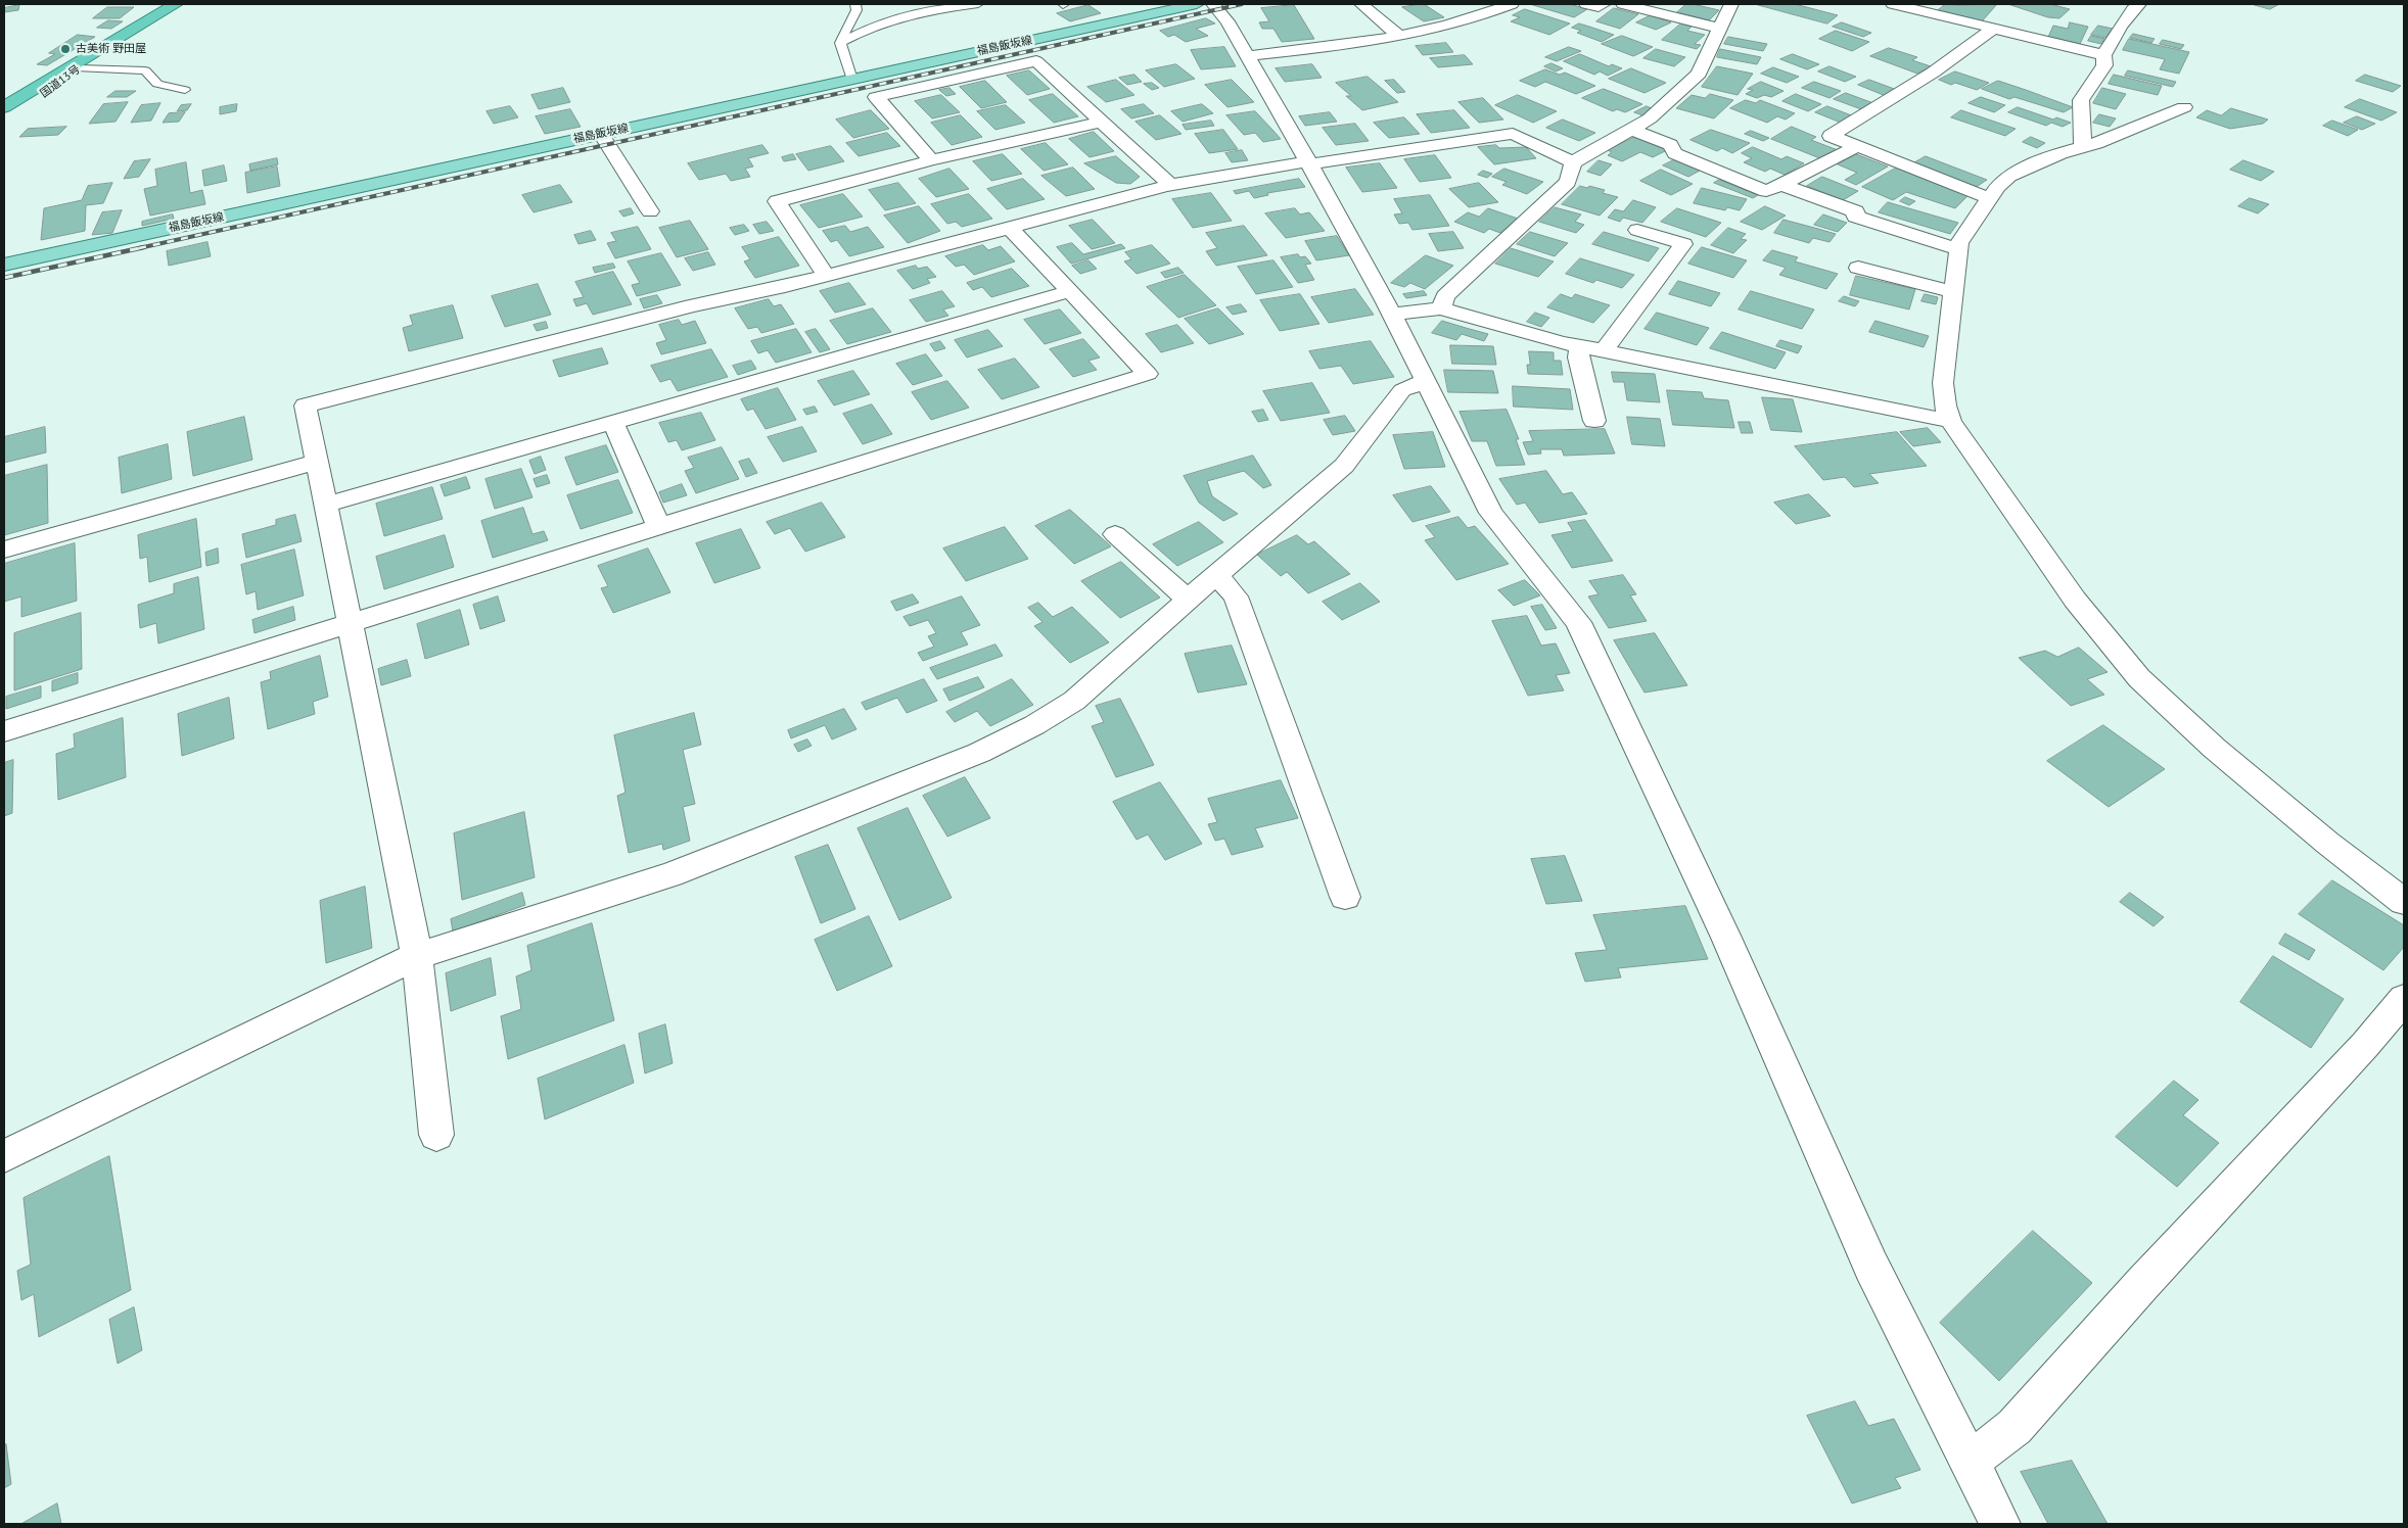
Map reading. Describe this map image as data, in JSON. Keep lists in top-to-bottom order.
{
  "streets": {
    "highway": ["国道13号"],
    "main road": ["福島飯坂線"]
  },
  "places": ["古美術 野田屋"]
}
